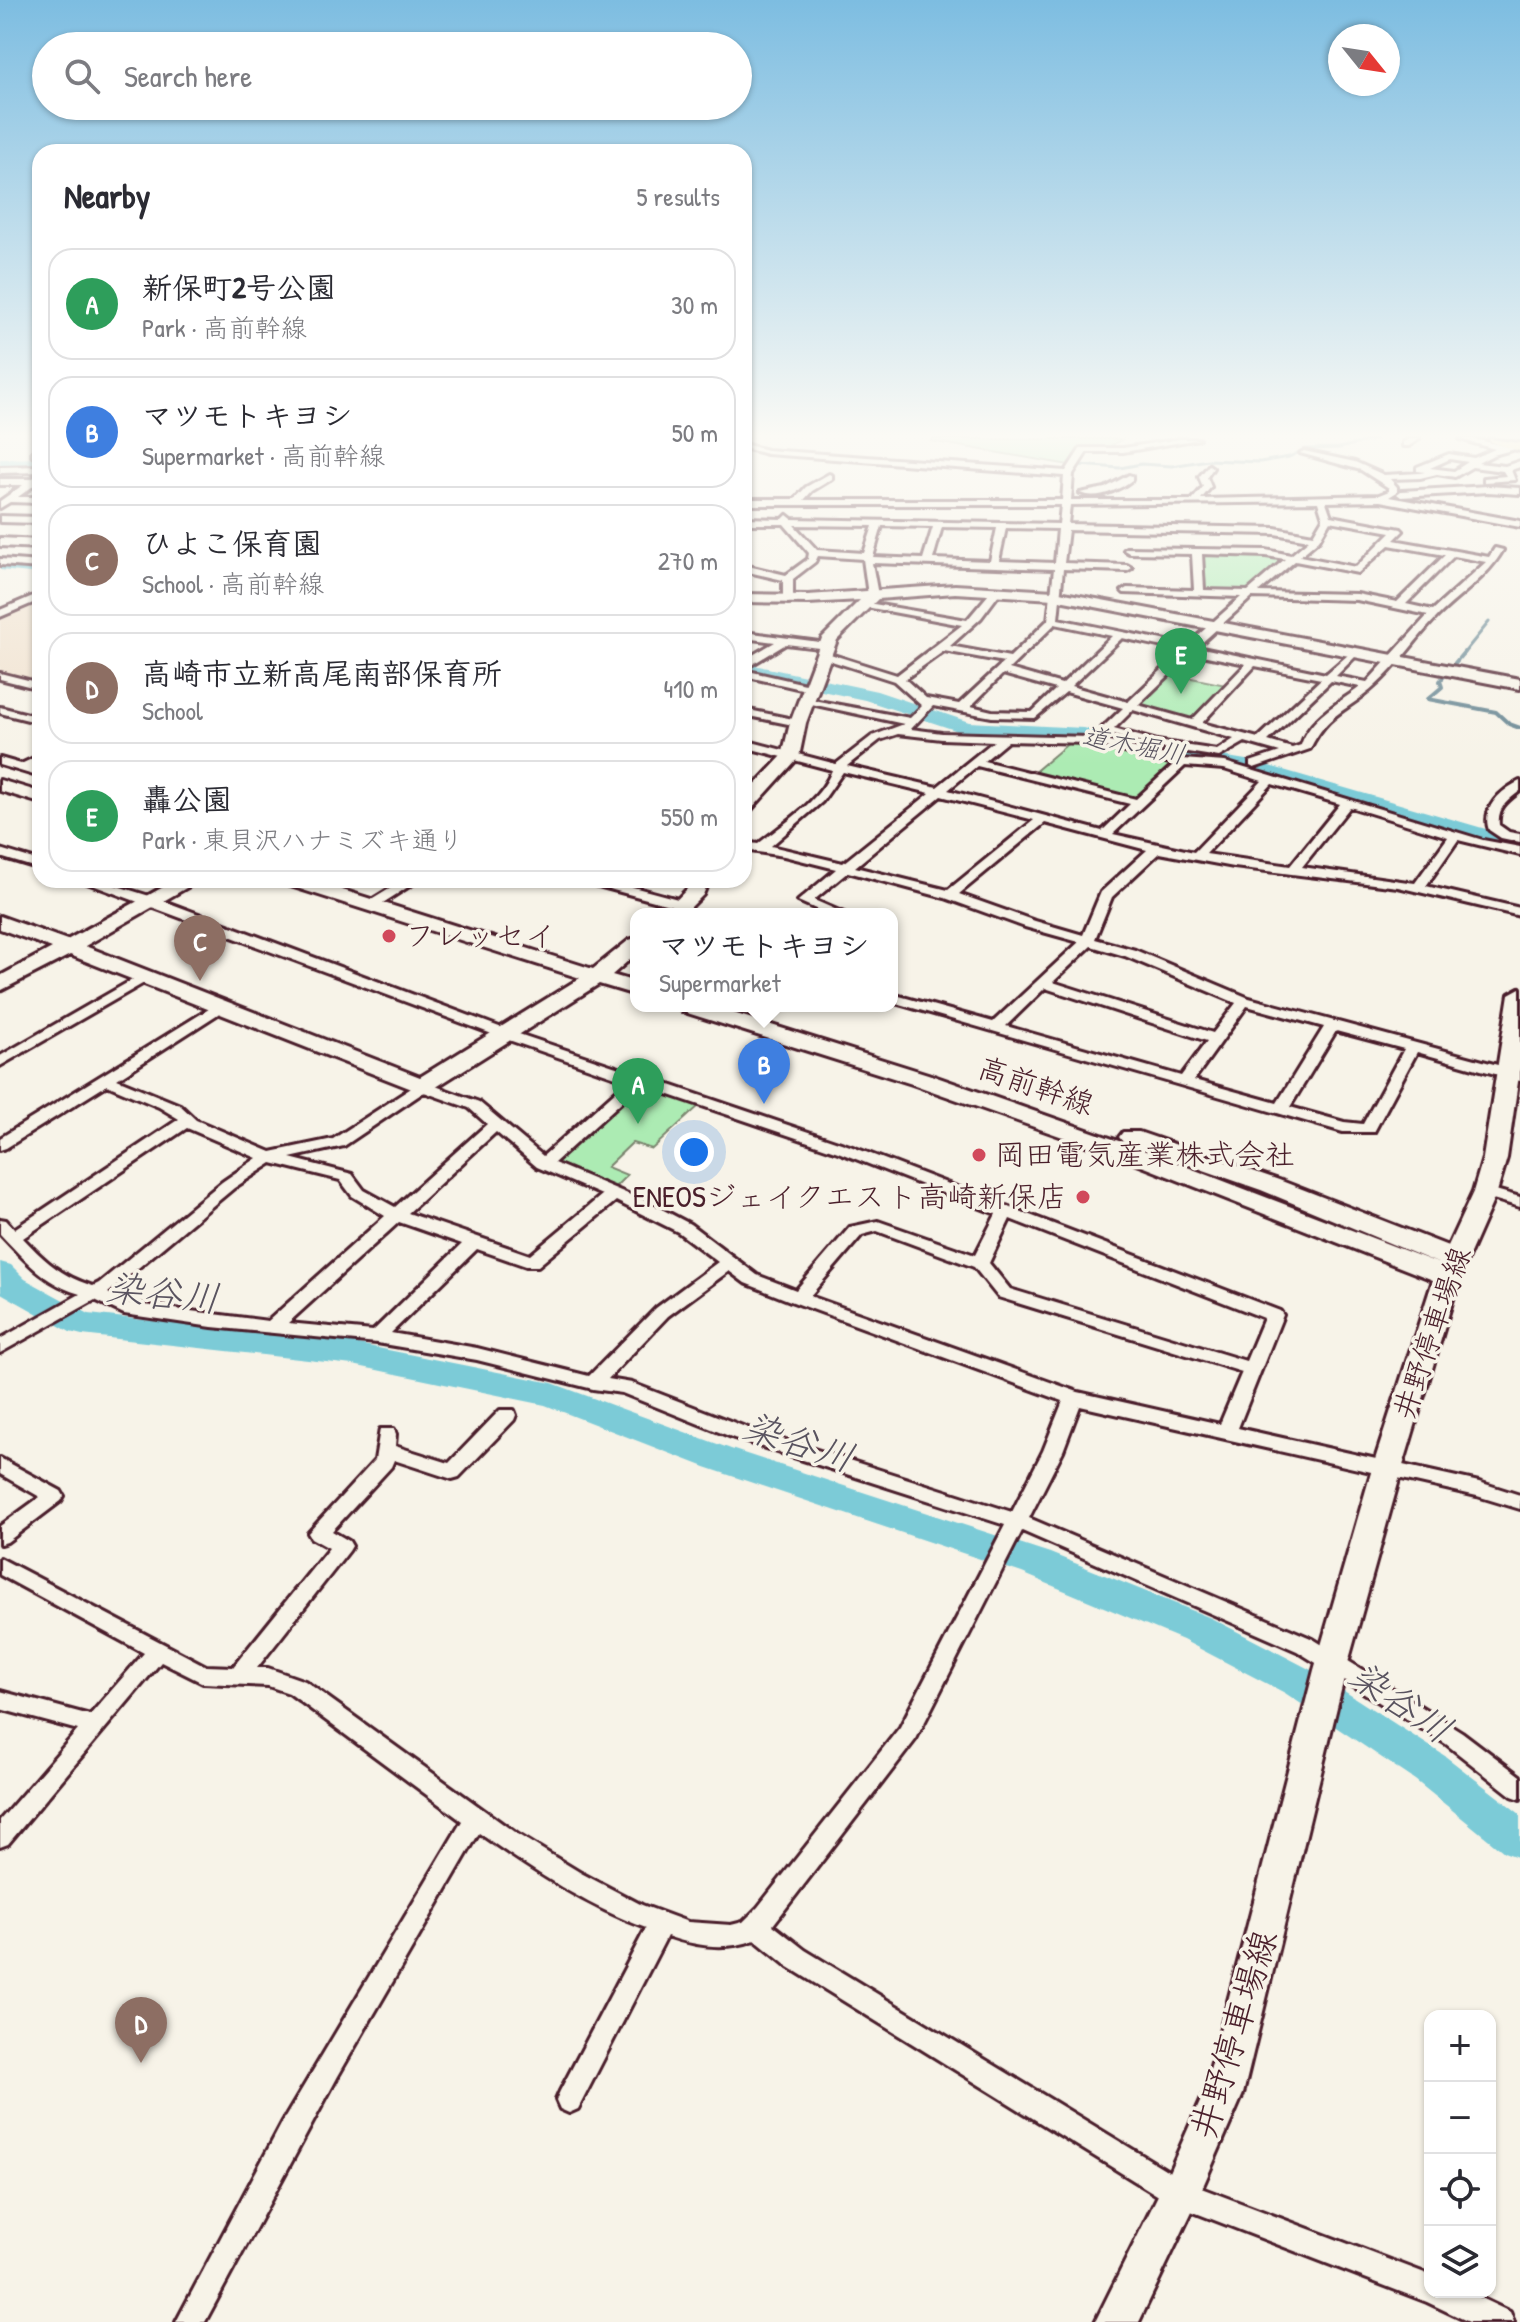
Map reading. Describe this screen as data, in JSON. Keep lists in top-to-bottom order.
{
  "streets": {
    "street": ["高前幹線", "井野停車場線"]
  },
  "crossings": [
    ["高前幹線", "井野停車場線"]
  ],
  "water": ["道木堀川", "染谷川"],
  "places": ["フレッセイ", "岡田電気産業株式会社", "ENEOSジェイクエスト高崎新保店"],
  "north": "bottom right",
  "page": {
    "search": "Search here",
    "heading": ["Nearby", "5 results"],
    "list": [
      {
        "mark": "A",
        "name": "新保町2号公園",
        "note": "Park · 高前幹線",
        "value": "30 m"
      },
      {
        "mark": "B",
        "name": "マツモトキヨシ",
        "note": "Supermarket · 高前幹線",
        "value": "50 m"
      },
      {
        "mark": "C",
        "name": "ひよこ保育園",
        "note": "School · 高前幹線",
        "value": "270 m"
      },
      {
        "mark": "D",
        "name": "高崎市立新高尾南部保育所",
        "note": "School",
        "value": "410 m"
      },
      {
        "mark": "E",
        "name": "轟公園",
        "note": "Park · 東貝沢ハナミズキ通り",
        "value": "550 m"
      }
    ],
    "pins": [
      "E",
      "C",
      "B",
      "A",
      "D"
    ],
    "popup": ["マツモトキヨシ", "Supermarket"],
    "map_buttons": ["+", "−"]
  }
}
